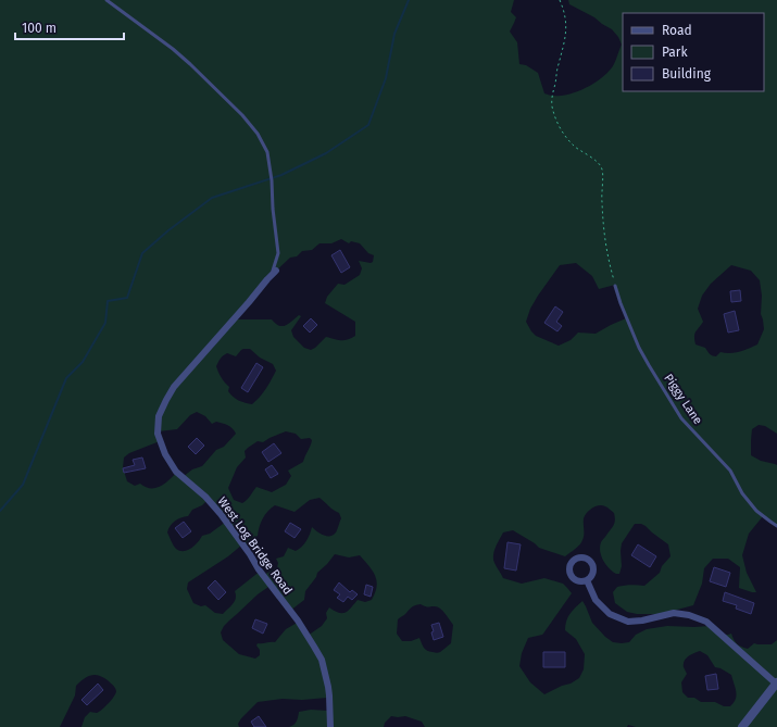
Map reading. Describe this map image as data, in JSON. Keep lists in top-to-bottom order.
{
  "streets": {
    "street": ["West Log Bridge Road"],
    "lane": ["Piggy Lane"]
  },
  "legend": ["Road", "Park", "Building"],
  "scale_bar": "100 m"
}
